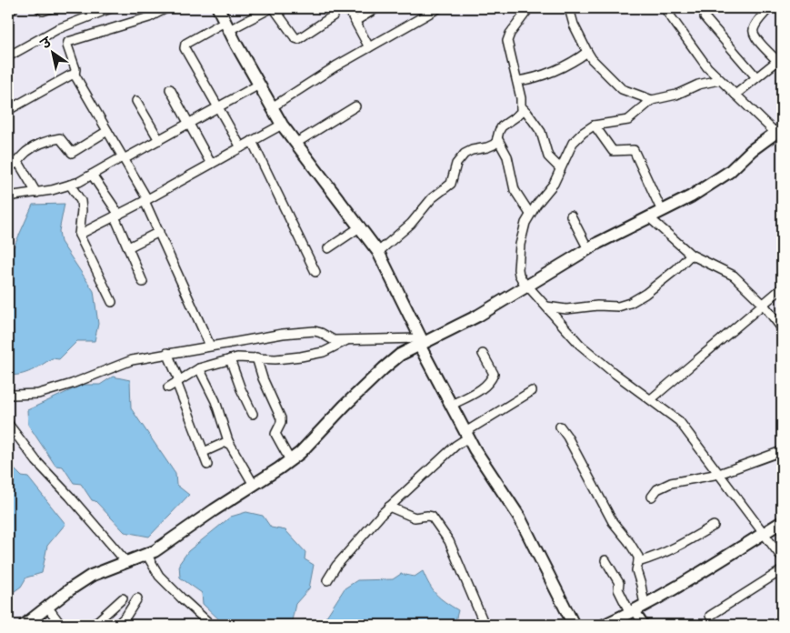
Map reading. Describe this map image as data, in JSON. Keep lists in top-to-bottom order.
{
  "north": "top left"
}
